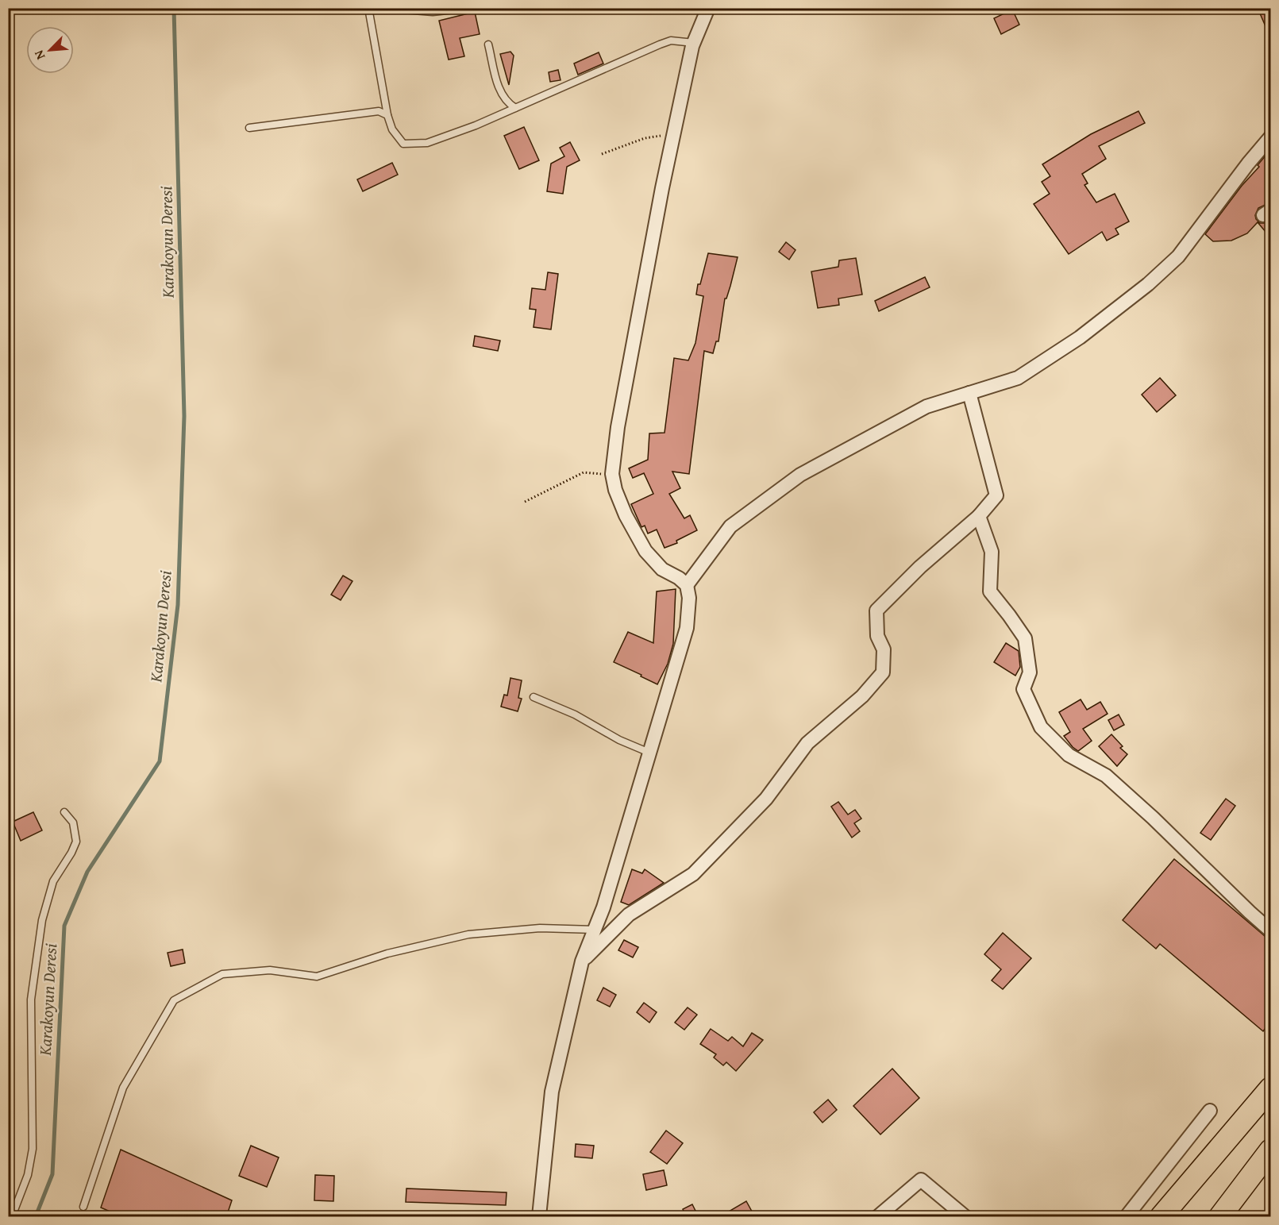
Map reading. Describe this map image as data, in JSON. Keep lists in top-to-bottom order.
{
  "water": ["Karakoyun Deresi"],
  "north": "bottom left"
}
